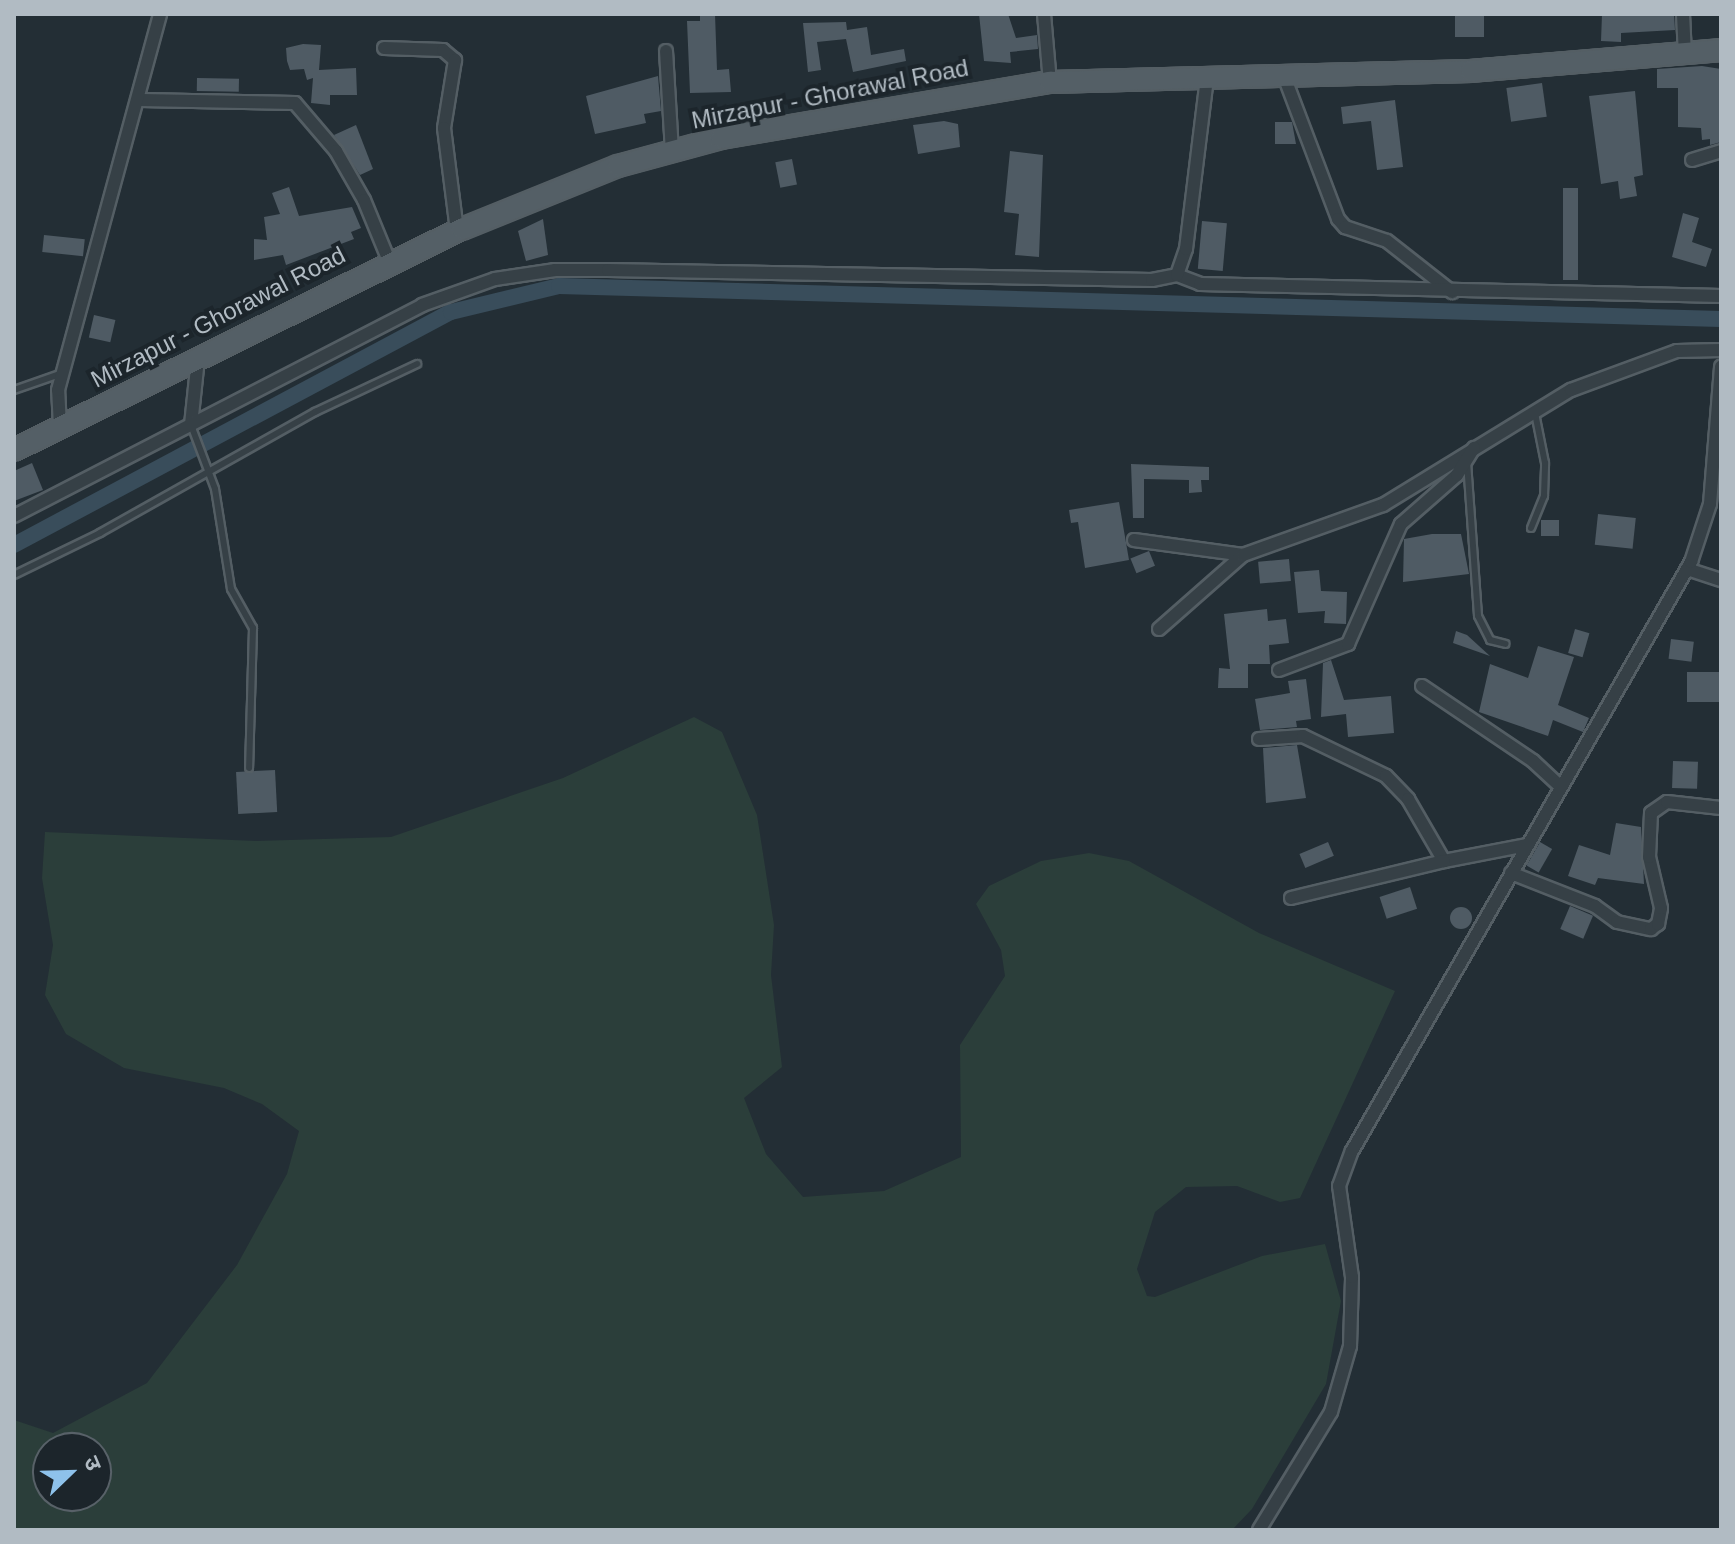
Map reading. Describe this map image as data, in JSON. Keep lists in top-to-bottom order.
{
  "streets": {
    "main road": ["Mirzapur - Ghorawal Road"]
  },
  "north": "top right"
}
